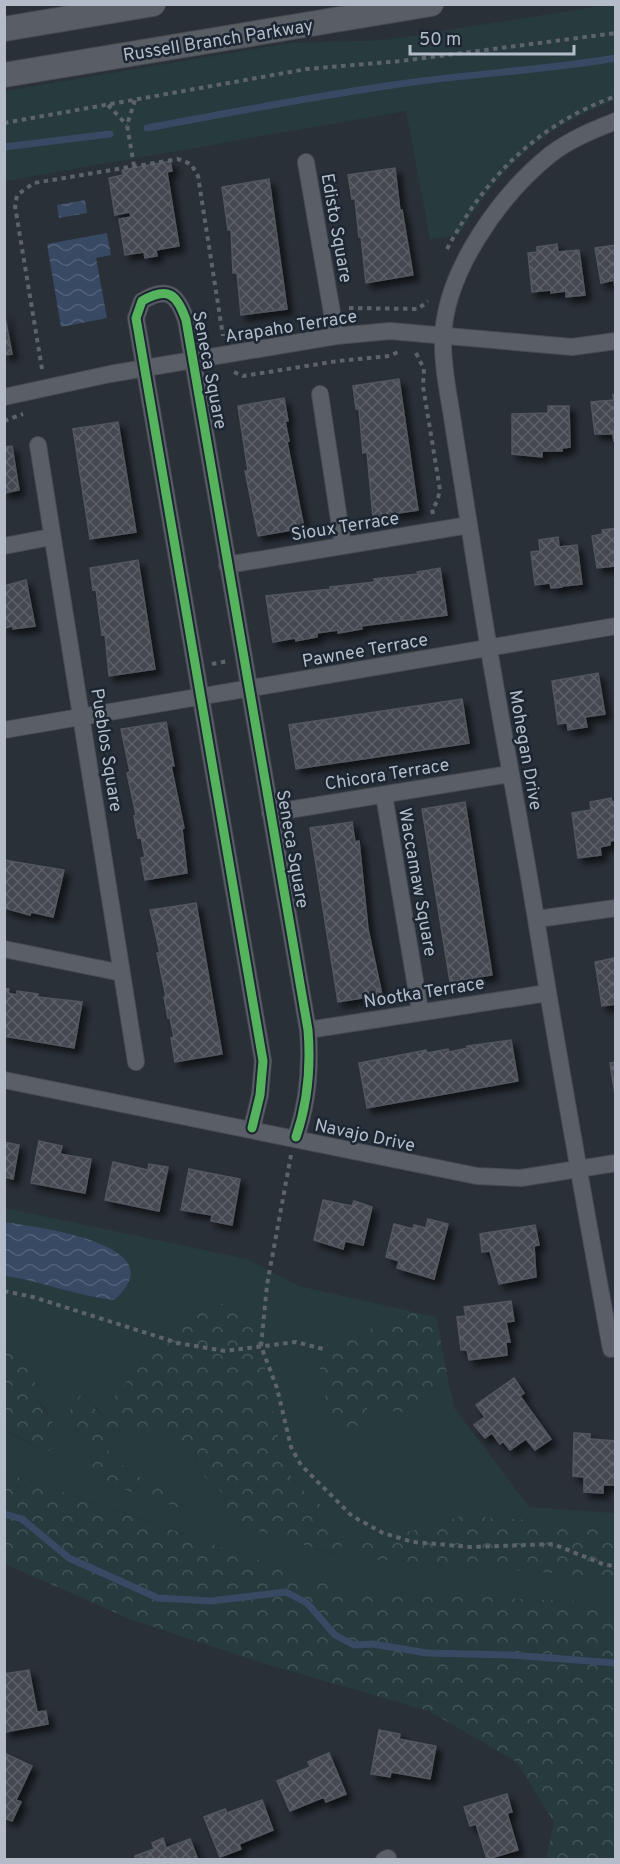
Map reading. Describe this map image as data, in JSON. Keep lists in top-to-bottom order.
{
  "streets": {
    "main road": ["Russell Branch Parkway"],
    "street": [
      "Edisto Square",
      "Arapaho Terrace",
      "Seneca Square",
      "Sioux Terrace",
      "Pawnee Terrace",
      "Pueblos Square",
      "Mohegan Drive",
      "Chicora Terrace",
      "Waccamaw Square",
      "Nootka Terrace",
      "Navajo Drive"
    ]
  },
  "crossings": [
    ["Edisto Square", "Arapaho Terrace"],
    ["Arapaho Terrace", "Seneca Square"],
    ["Arapaho Terrace", "Mohegan Drive"],
    ["Seneca Square", "Sioux Terrace"],
    ["Seneca Square", "Pawnee Terrace"],
    ["Seneca Square", "Chicora Terrace"],
    ["Seneca Square", "Nootka Terrace"],
    ["Seneca Square", "Navajo Drive"],
    ["Sioux Terrace", "Mohegan Drive"],
    ["Pawnee Terrace", "Pueblos Square"],
    ["Pawnee Terrace", "Mohegan Drive"],
    ["Mohegan Drive", "Chicora Terrace"],
    ["Mohegan Drive", "Nootka Terrace"],
    ["Mohegan Drive", "Navajo Drive"],
    ["Chicora Terrace", "Waccamaw Square"],
    ["Waccamaw Square", "Nootka Terrace"]
  ],
  "scale_bar": "50 m"
}
